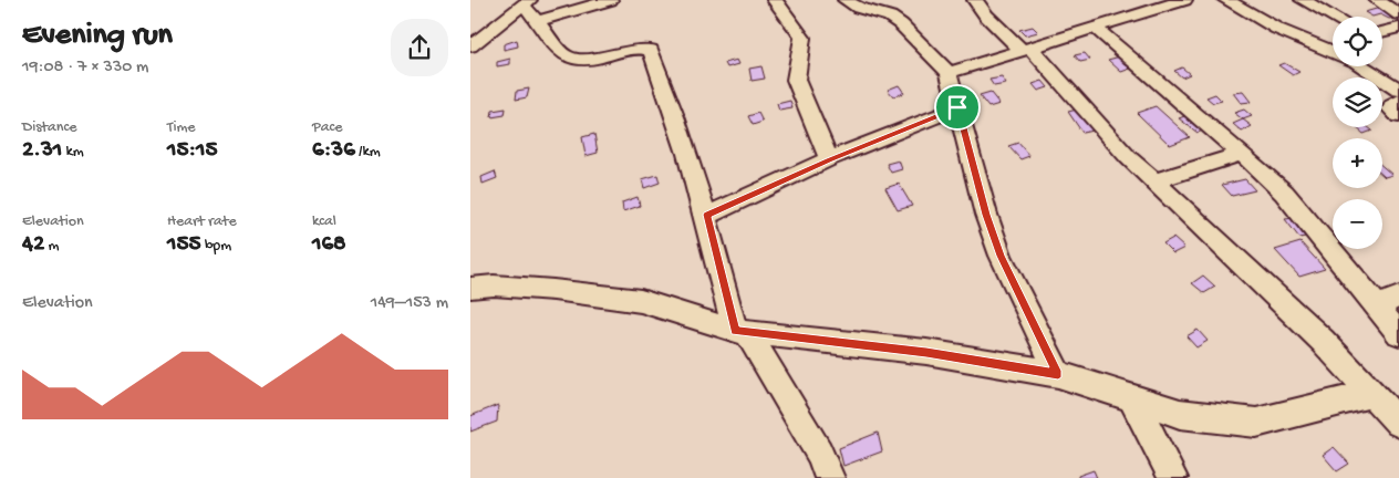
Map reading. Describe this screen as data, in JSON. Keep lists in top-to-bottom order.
{
  "page": {
    "heading": ["Evening run", "19:08 · 7 × 330 m"],
    "map_buttons": ["+", "−"],
    "stats": [
      ["Distance", "2.31 km"],
      ["Time", "15:15"],
      ["Pace", "6:36 /km"],
      ["Elevation", "42 m"],
      ["Heart rate", "155 bpm"],
      ["kcal", "168"]
    ],
    "chart": ["Elevation", "149–153 m"]
  }
}
